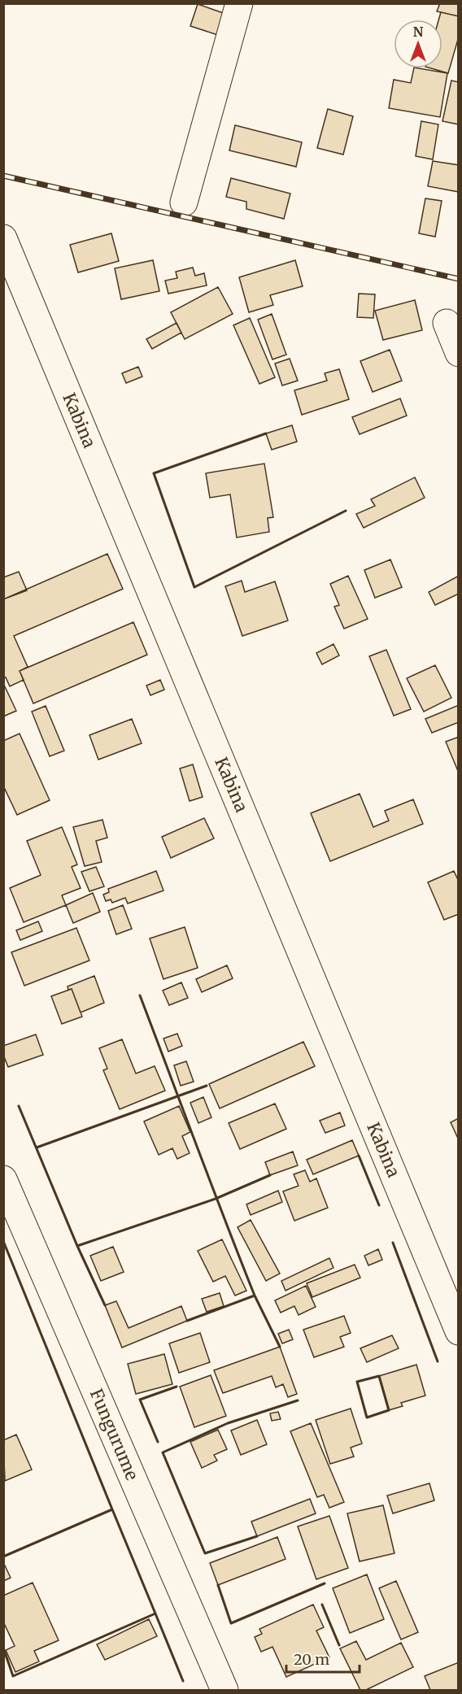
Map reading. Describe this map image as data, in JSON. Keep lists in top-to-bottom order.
{
  "streets": {
    "street": ["Kabina", "Fungurume"]
  },
  "scale_bar": "20 m",
  "north": "top"
}
